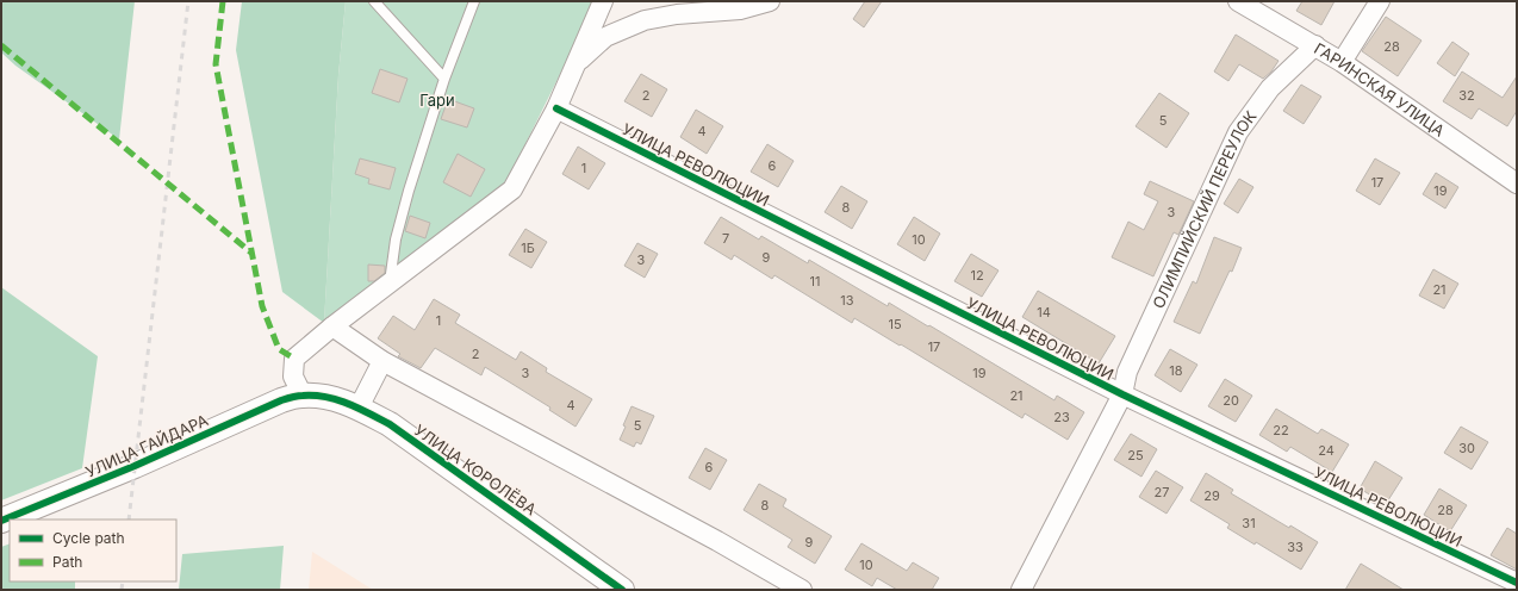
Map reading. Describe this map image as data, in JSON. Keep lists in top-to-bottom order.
{
  "streets": {
    "street": [
      "ГАРИНСКАЯ УЛИЦА",
      "УЛИЦА РЕВОЛЮЦИИ",
      "ОЛИМПИЙСКИЙ ПЕРЕУЛОК",
      "УЛИЦА ГАЙДАРА",
      "УЛИЦА КОРОЛЁВА"
    ]
  },
  "crossings": [
    ["ГАРИНСКАЯ УЛИЦА", "ОЛИМПИЙСКИЙ ПЕРЕУЛОК"],
    ["УЛИЦА РЕВОЛЮЦИИ", "ОЛИМПИЙСКИЙ ПЕРЕУЛОК"],
    ["УЛИЦА ГАЙДАРА", "УЛИЦА КОРОЛЁВА"]
  ],
  "parks": ["Гари"],
  "house_numbers": [
    "28",
    "2",
    "32",
    "5",
    "4",
    "6",
    "1",
    "17",
    "19",
    "8",
    "3",
    "7",
    "10",
    "1Б",
    "9",
    "3",
    "12",
    "11",
    "21",
    "13",
    "14",
    "1",
    "15",
    "17",
    "2",
    "18",
    "3",
    "19",
    "21",
    "20",
    "4",
    "23",
    "5",
    "22",
    "30",
    "24",
    "25",
    "6",
    "27",
    "29",
    "8",
    "28",
    "31",
    "9",
    "33",
    "10"
  ],
  "legend": ["Cycle path", "Path"]
}
